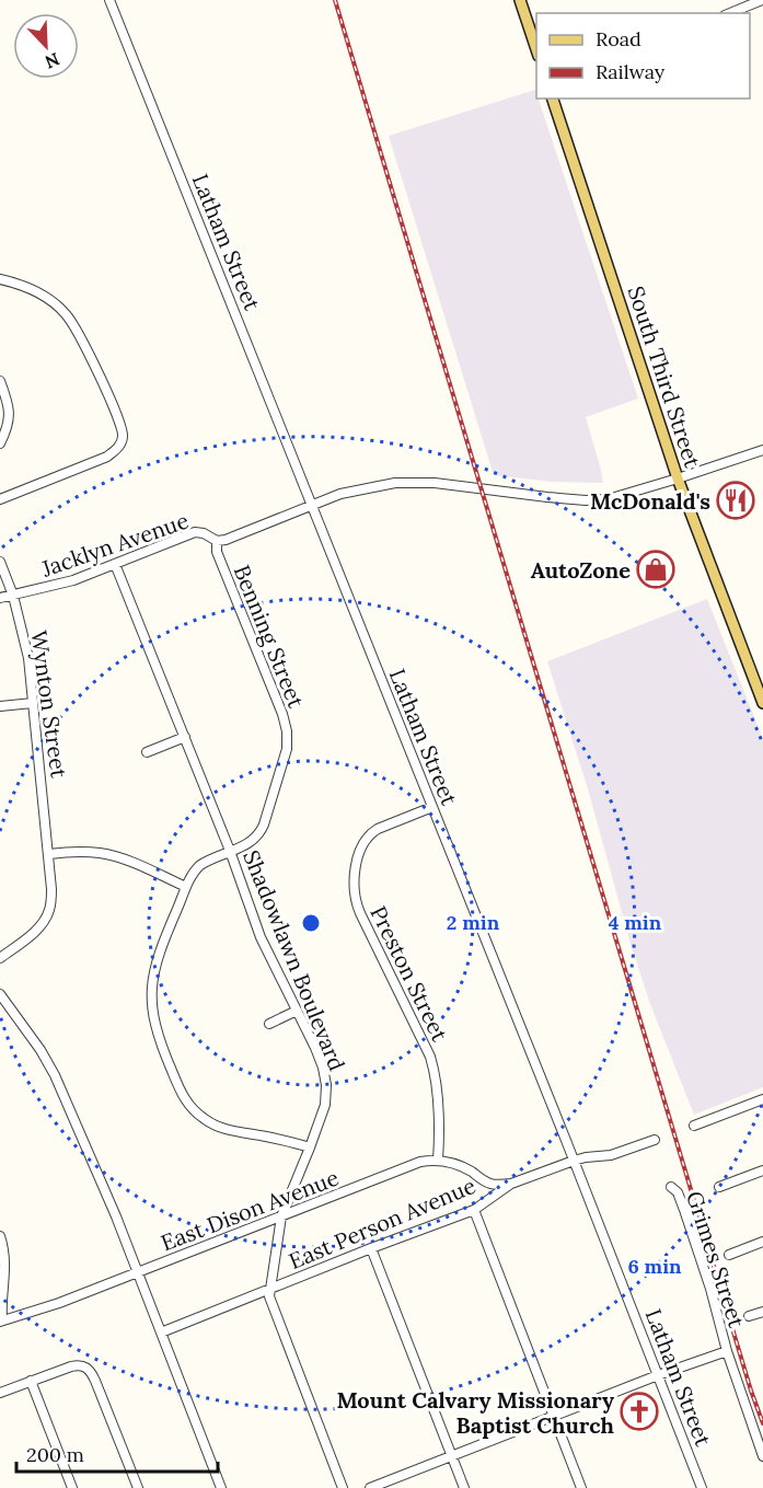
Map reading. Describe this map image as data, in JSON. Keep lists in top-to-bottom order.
{
  "streets": {
    "main road": ["South Third Street"],
    "street": [
      "Latham Street",
      "Jacklyn Avenue",
      "Benning Street",
      "Wynton Street",
      "Shadowlawn Boulevard",
      "Preston Street",
      "East Dison Avenue",
      "East Person Avenue",
      "Grimes Street"
    ]
  },
  "crossings": [
    ["Latham Street", "Jacklyn Avenue"],
    ["Latham Street", "Preston Street"],
    ["Latham Street", "East Person Avenue"],
    ["South Third Street", "Jacklyn Avenue"],
    ["Jacklyn Avenue", "Benning Street"],
    ["Jacklyn Avenue", "Wynton Street"],
    ["Jacklyn Avenue", "Shadowlawn Boulevard"],
    ["Benning Street", "Shadowlawn Boulevard"],
    ["Shadowlawn Boulevard", "East Dison Avenue"],
    ["Shadowlawn Boulevard", "East Person Avenue"],
    ["Preston Street", "East Dison Avenue"],
    ["East Dison Avenue", "East Person Avenue"]
  ],
  "places": {
    "restaurant": ["McDonald's"],
    "shop": ["AutoZone"],
    "church": ["Mount Calvary Missionary Baptist Church"]
  },
  "legend": ["Road", "Railway"],
  "scale_bar": "200 m",
  "north": "bottom right",
  "rings": ["2 min", "4 min", "6 min"]
}
